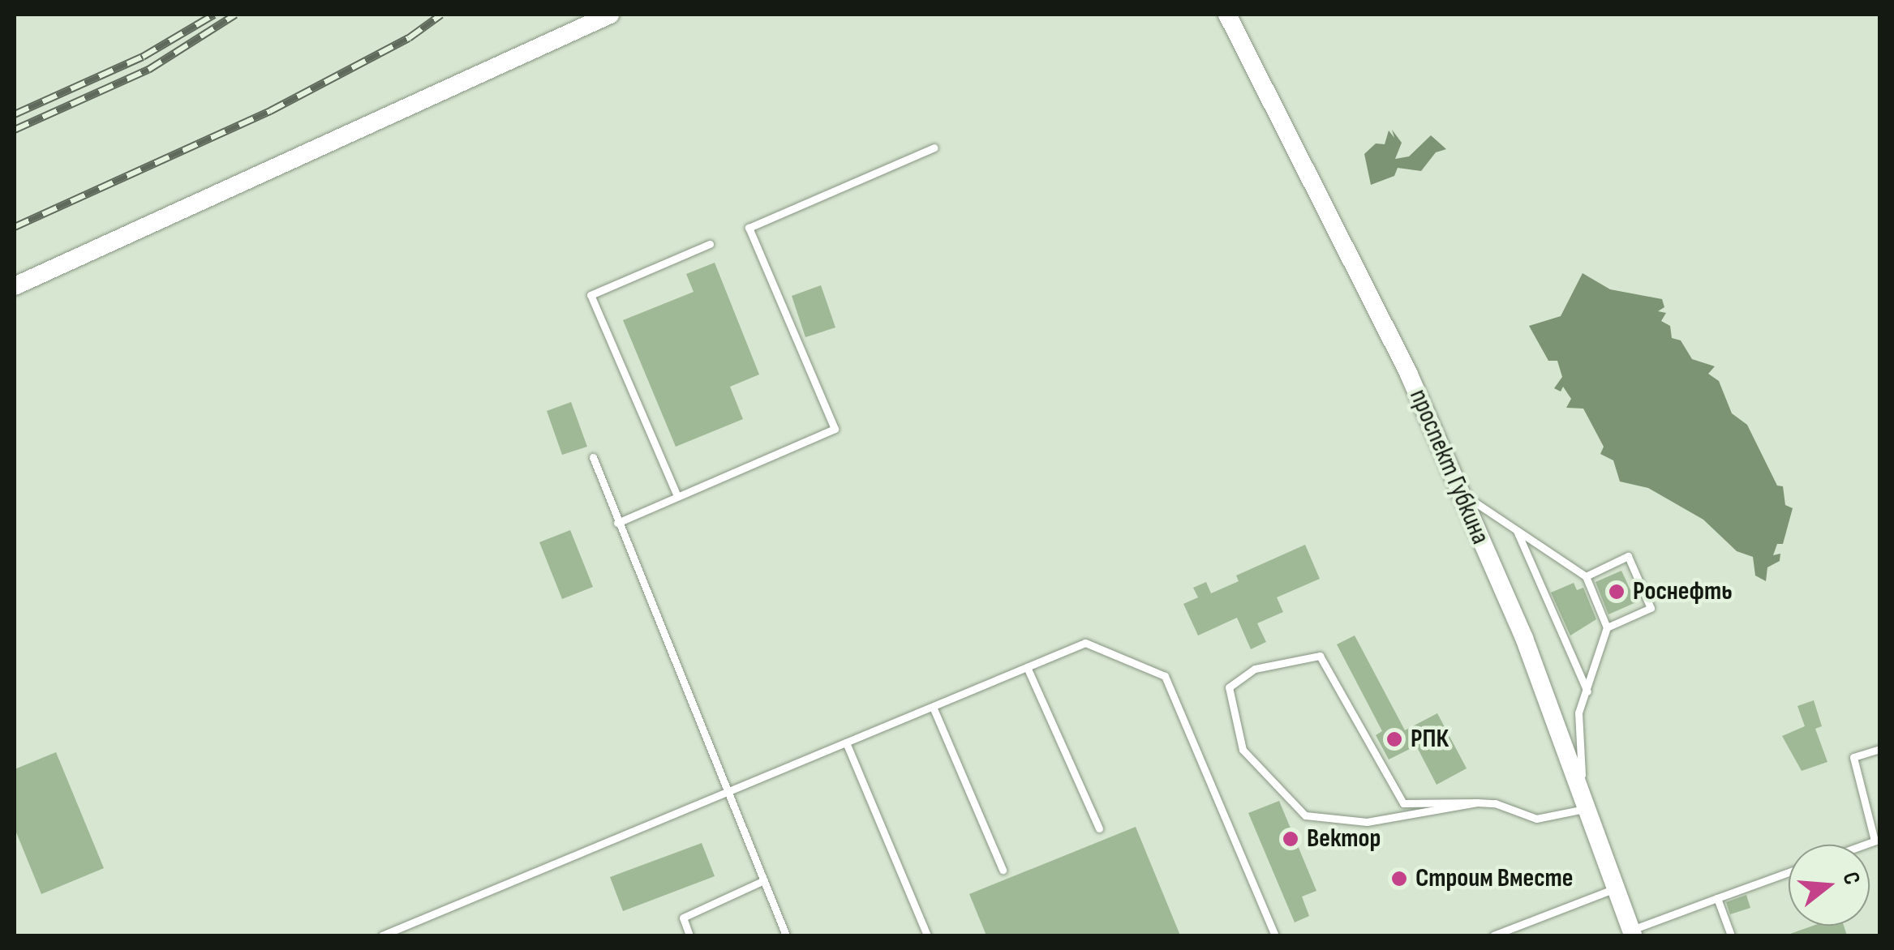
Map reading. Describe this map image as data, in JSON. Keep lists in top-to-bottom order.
{
  "streets": {
    "street": ["проспект Губкина"]
  },
  "places": [
    "Роснефть",
    "РПК",
    "Вектор",
    "Строим Вместе"
  ],
  "north": "right"
}
